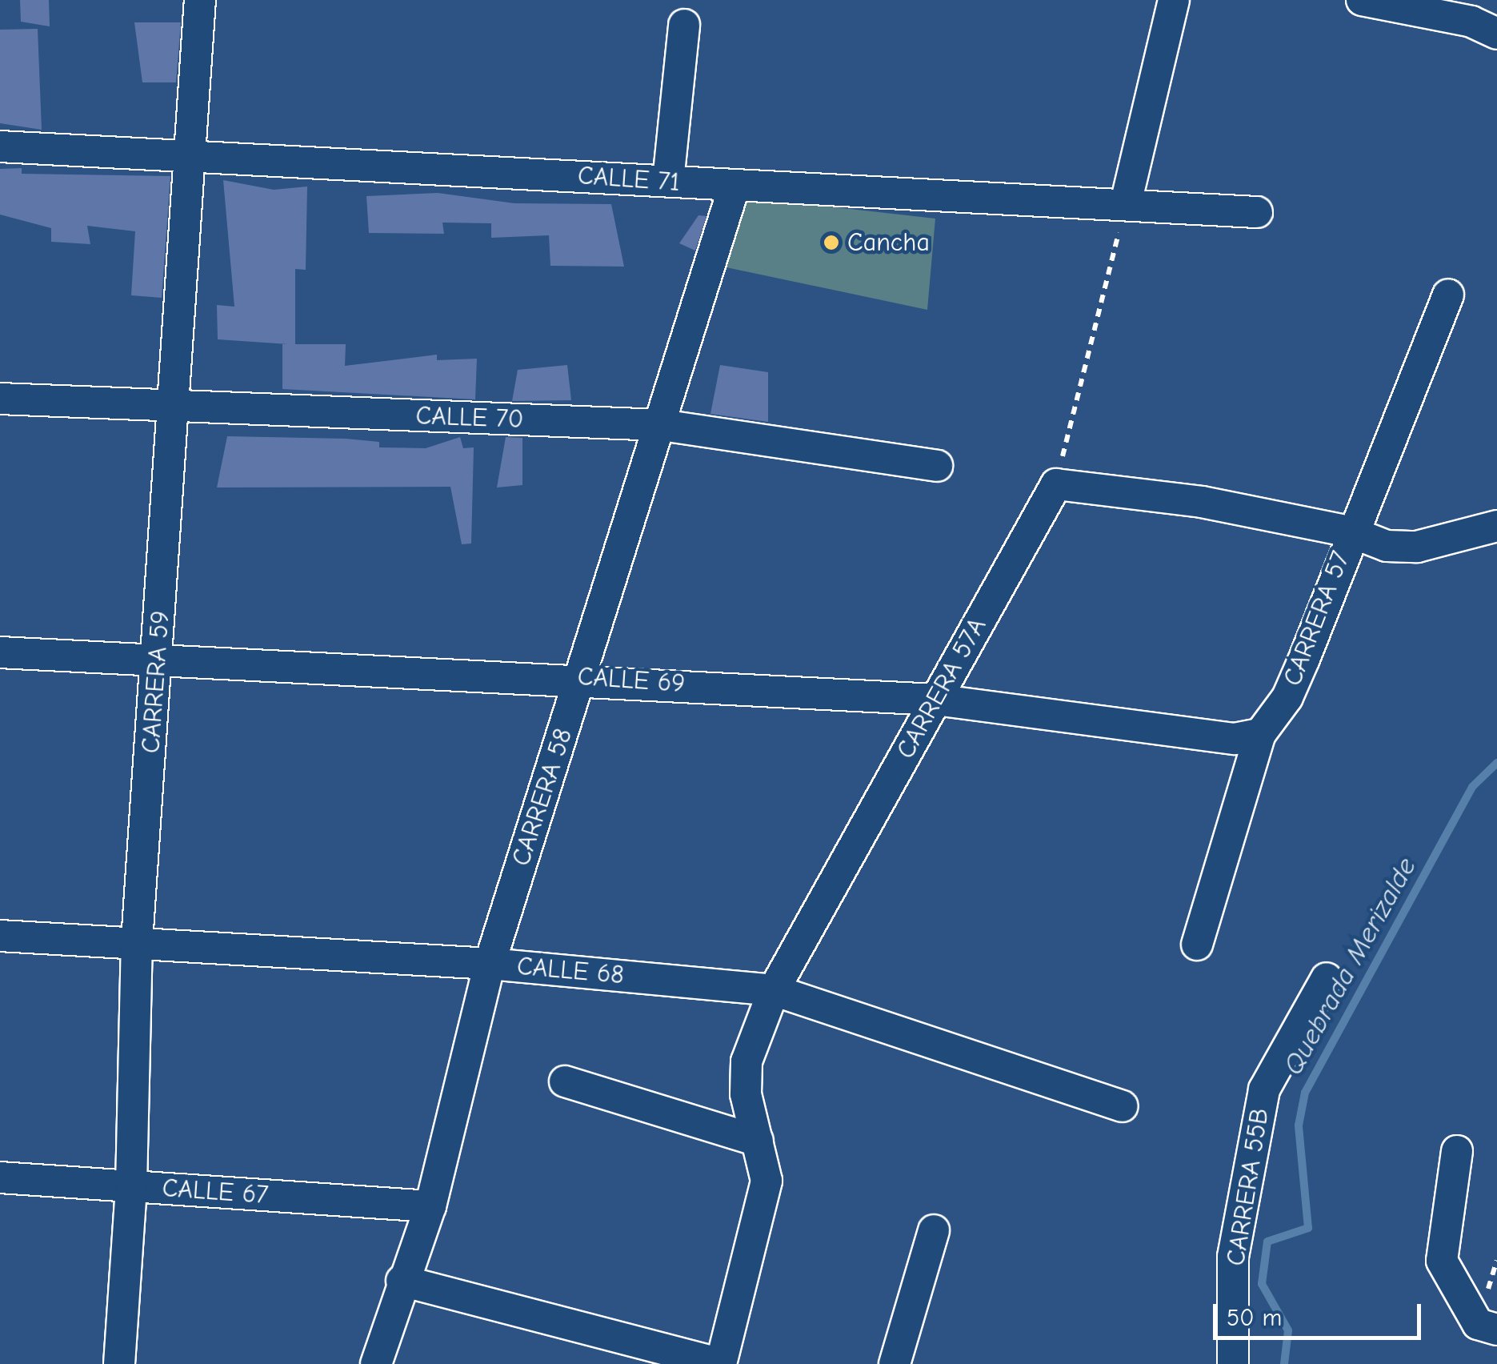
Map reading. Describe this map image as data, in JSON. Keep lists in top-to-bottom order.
{
  "streets": {
    "street": [
      "CALLE 71",
      "CALLE 70",
      "CARRERA 57",
      "CALLE 69",
      "CARRERA 59",
      "CARRERA 57A",
      "CARRERA 58",
      "CALLE 68",
      "CARRERA 55B",
      "CALLE 67"
    ]
  },
  "crossings": [
    ["CALLE 71", "CARRERA 59"],
    ["CALLE 71", "CARRERA 58"],
    ["CALLE 70", "CARRERA 59"],
    ["CALLE 70", "CARRERA 58"],
    ["CARRERA 57", "CALLE 69"],
    ["CALLE 69", "CARRERA 59"],
    ["CALLE 69", "CARRERA 57A"],
    ["CALLE 69", "CARRERA 58"],
    ["CARRERA 59", "CALLE 68"],
    ["CARRERA 59", "CALLE 67"],
    ["CARRERA 57A", "CALLE 68"],
    ["CARRERA 58", "CALLE 68"],
    ["CARRERA 58", "CALLE 67"]
  ],
  "water": ["Quebrada Merizalde"],
  "places": ["Cancha"],
  "scale_bar": "50 m"
}
